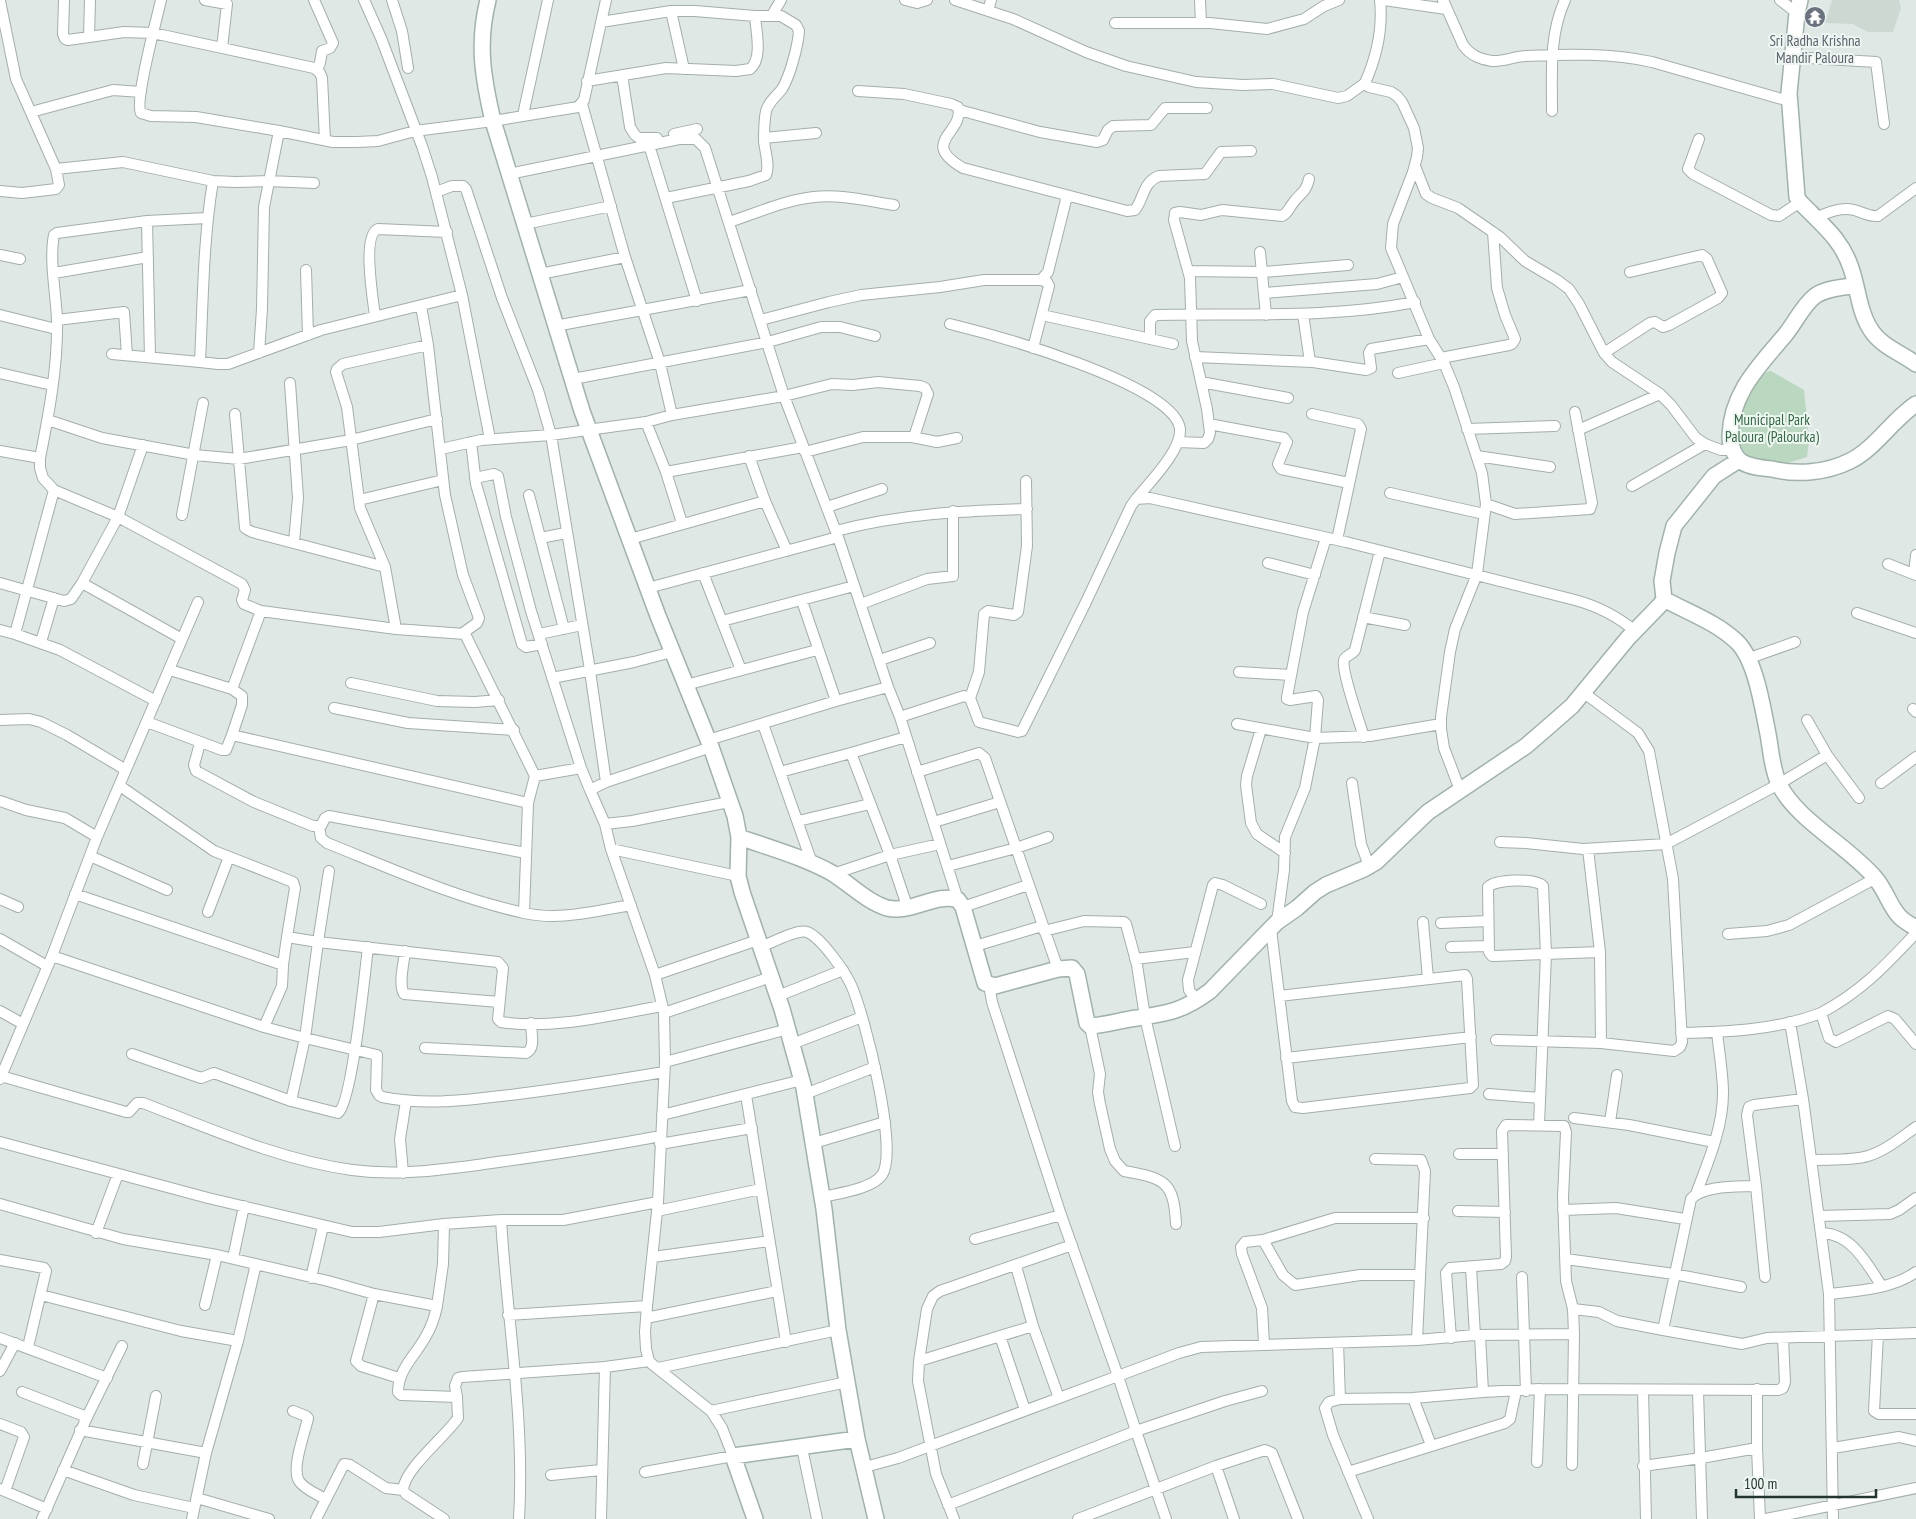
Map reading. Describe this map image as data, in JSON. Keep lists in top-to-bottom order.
{
  "parks": ["Municipal Park Paloura (Palourka)"],
  "places": {
    "temple": ["Sri Radha Krishna Mandir Paloura"]
  },
  "scale_bar": "100 m"
}
